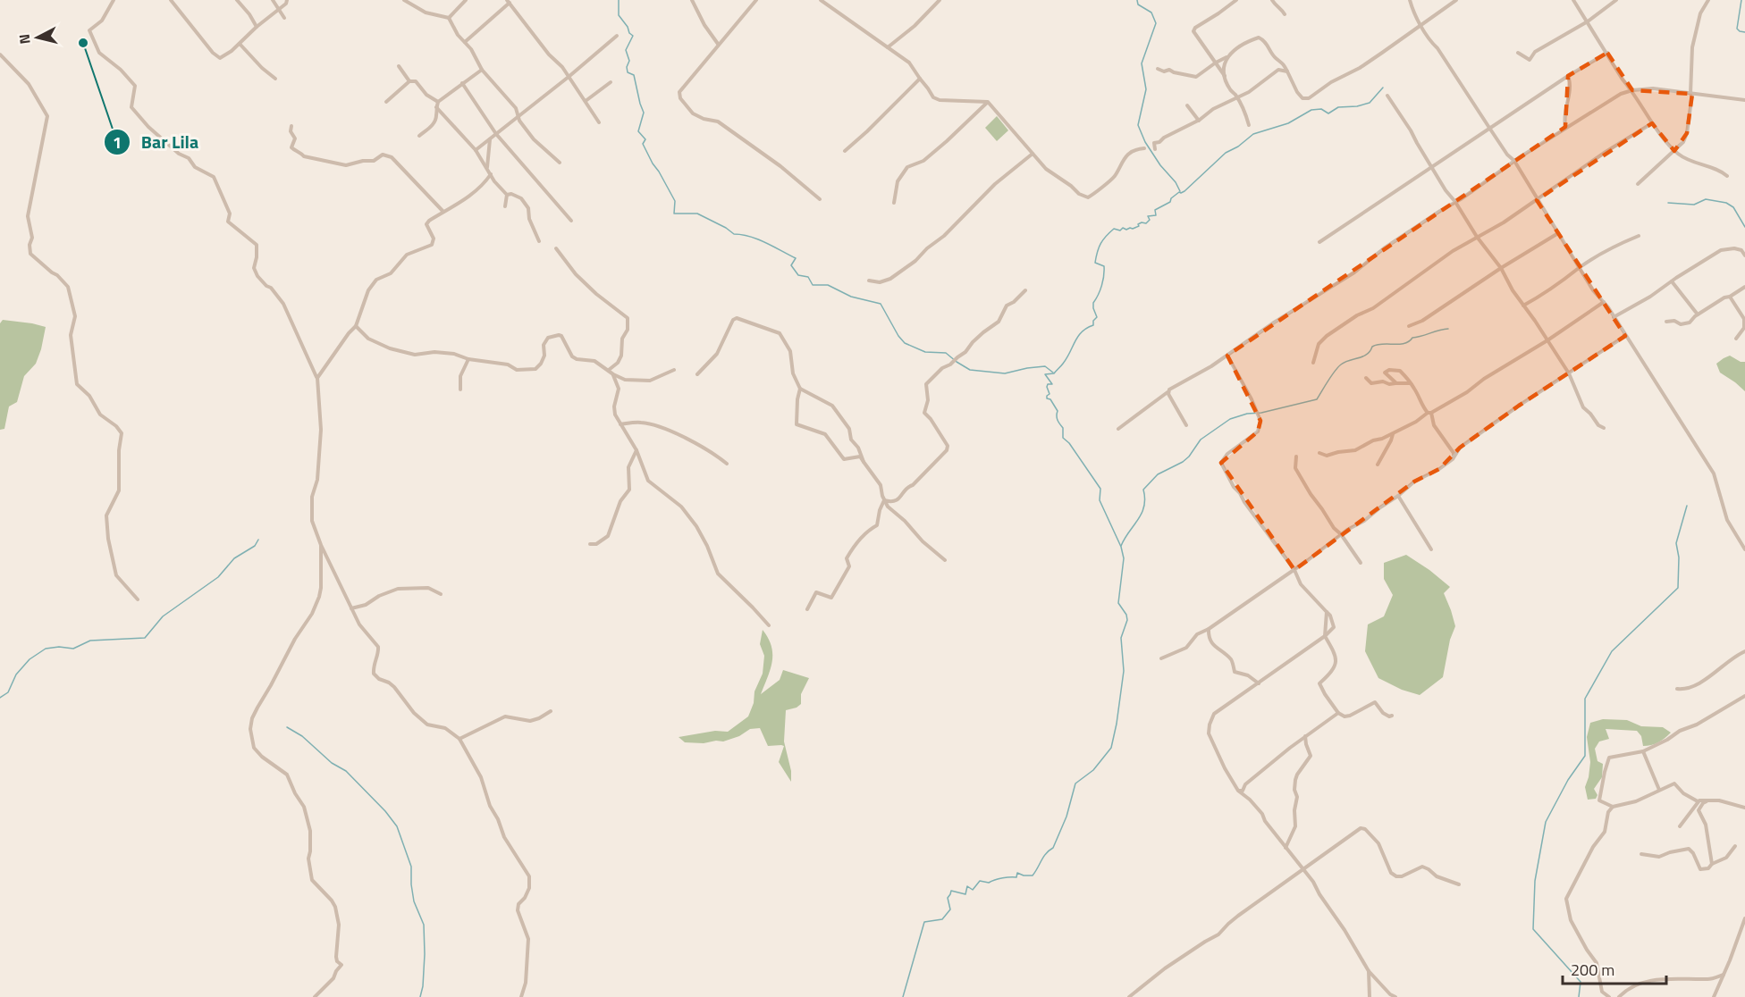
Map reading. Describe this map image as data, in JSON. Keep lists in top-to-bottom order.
{
  "places": ["Bar Lila"],
  "scale_bar": "200 m",
  "north": "left"
}
